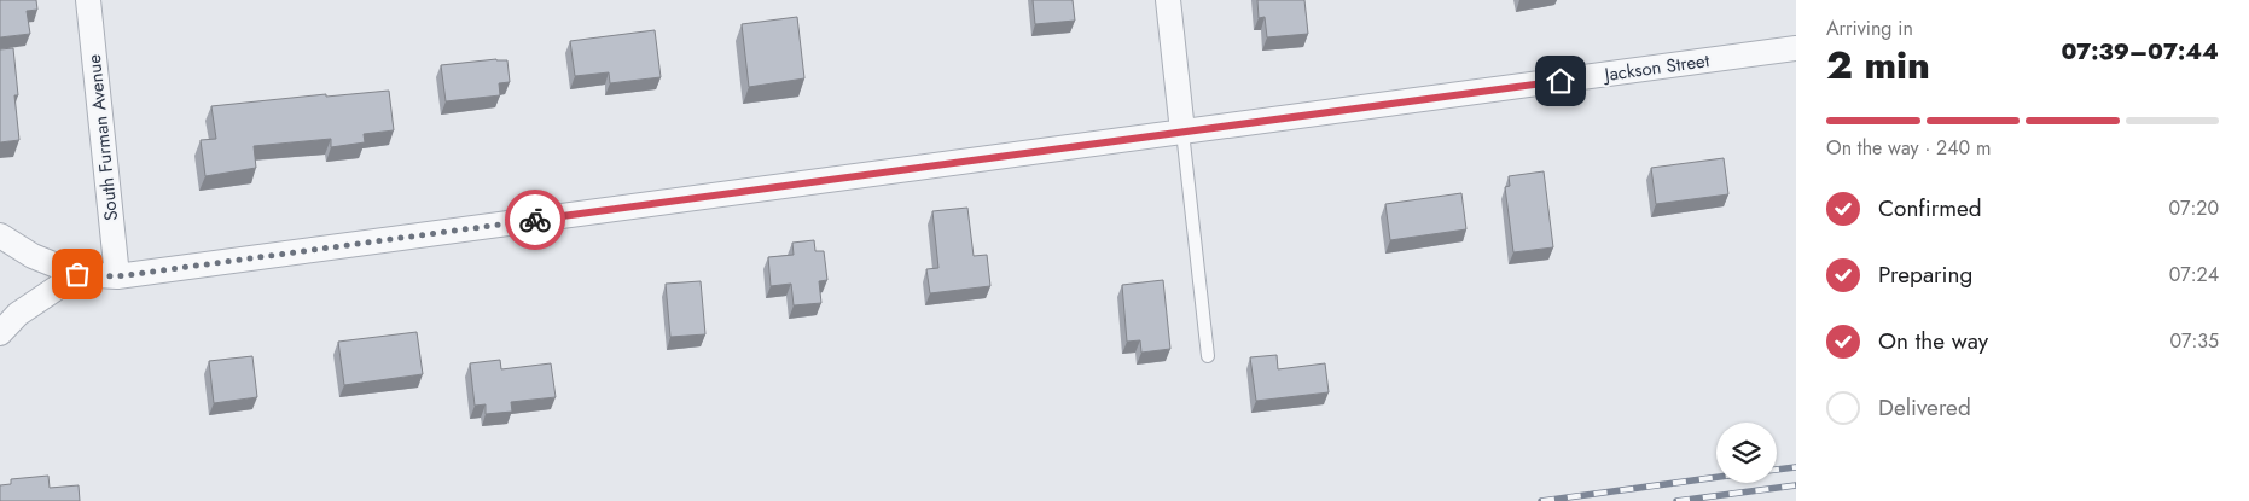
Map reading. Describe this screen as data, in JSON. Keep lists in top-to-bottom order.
{
  "streets": {
    "street": ["Jackson Street", "South Furman Avenue"]
  },
  "crossings": [
    ["Jackson Street", "South Furman Avenue"]
  ],
  "page": {
    "heading": ["2 min", "Arriving in", "07:39–07:44"],
    "bar": "On the way · 240 m",
    "list": [
      ["Confirmed", "07:20"],
      ["Preparing", "07:24"],
      ["On the way", "07:35"],
      "Delivered"
    ]
  }
}
